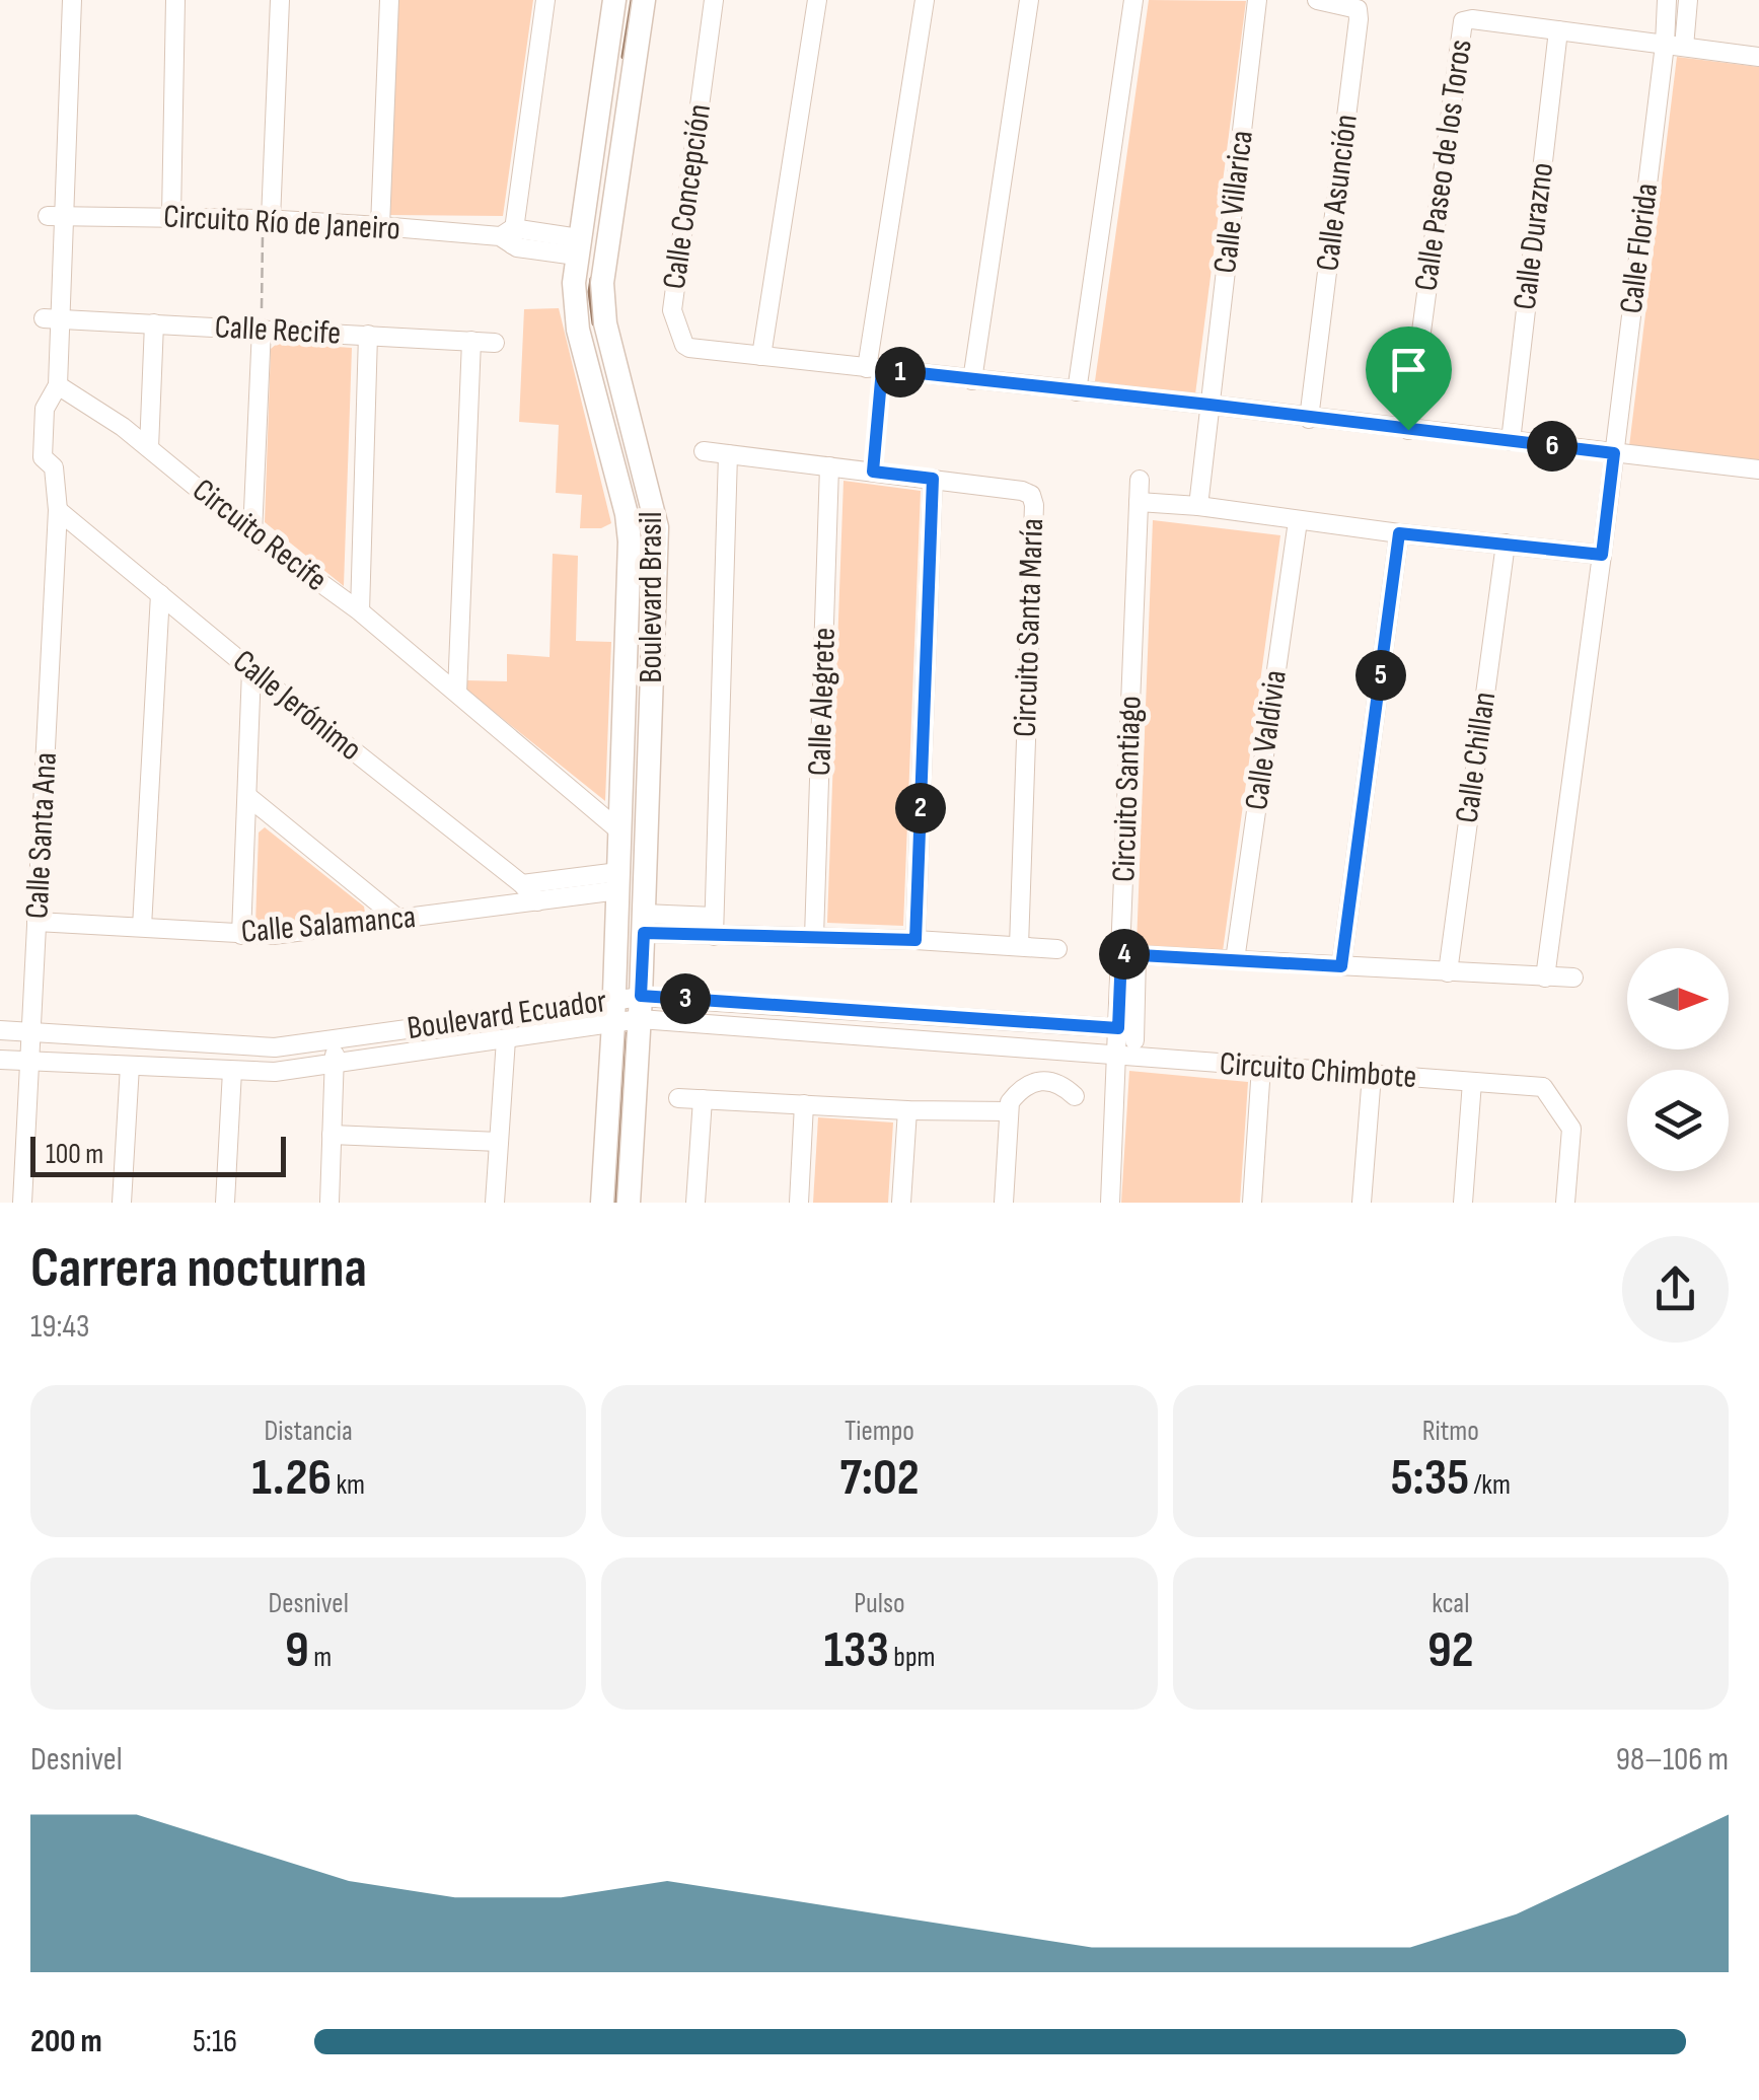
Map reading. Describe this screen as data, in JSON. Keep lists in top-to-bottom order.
{
  "streets": {
    "main road": ["Boulevard Brasil"],
    "street": [
      "Calle Paseo de los Toros",
      "Calle Asunción",
      "Calle Concepción",
      "Calle Villarica",
      "Circuito Río de Janeiro",
      "Calle Durazno",
      "Calle Florida",
      "Calle Recife",
      "Circuito Recife",
      "Circuito Santa María",
      "Calle Alegrete",
      "Calle Jerónimo",
      "Calle Valdivia",
      "Calle Chillan",
      "Circuito Santiago",
      "Calle Santa Ana",
      "Calle Salamanca",
      "Boulevard Ecuador",
      "Circuito Chimbote"
    ]
  },
  "crossings": [
    ["Calle Paseo de los Toros", "Calle Durazno"],
    ["Calle Asunción", "Calle Concepción"],
    ["Calle Concepción", "Calle Villarica"],
    ["Circuito Río de Janeiro", "Boulevard Brasil"],
    ["Circuito Recife", "Boulevard Brasil"],
    ["Circuito Recife", "Calle Santa Ana"],
    ["Boulevard Brasil", "Calle Salamanca"],
    ["Boulevard Brasil", "Boulevard Ecuador"],
    ["Circuito Santa María", "Calle Alegrete"],
    ["Calle Jerónimo", "Calle Santa Ana"],
    ["Calle Jerónimo", "Calle Salamanca"],
    ["Circuito Santiago", "Boulevard Ecuador"],
    ["Circuito Santiago", "Circuito Chimbote"],
    ["Calle Santa Ana", "Calle Salamanca"],
    ["Calle Santa Ana", "Boulevard Ecuador"],
    ["Boulevard Ecuador", "Circuito Chimbote"]
  ],
  "scale_bar": "100 m",
  "north": "right",
  "page": {
    "pins": [
      "1",
      "6",
      "5",
      "2",
      "4",
      "3"
    ],
    "scale": "100 m",
    "heading": ["Carrera nocturna", "19:43"],
    "stats": [
      ["Distancia", "1.26 km"],
      ["Tiempo", "7:02"],
      ["Ritmo", "5:35 /km"],
      ["Desnivel", "9 m"],
      ["Pulso", "133 bpm"],
      ["kcal", "92"]
    ],
    "chart": ["Desnivel", "98–106 m"],
    "list": [
      {
        "name": "200 m",
        "note": "5:16"
      }
    ]
  }
}
